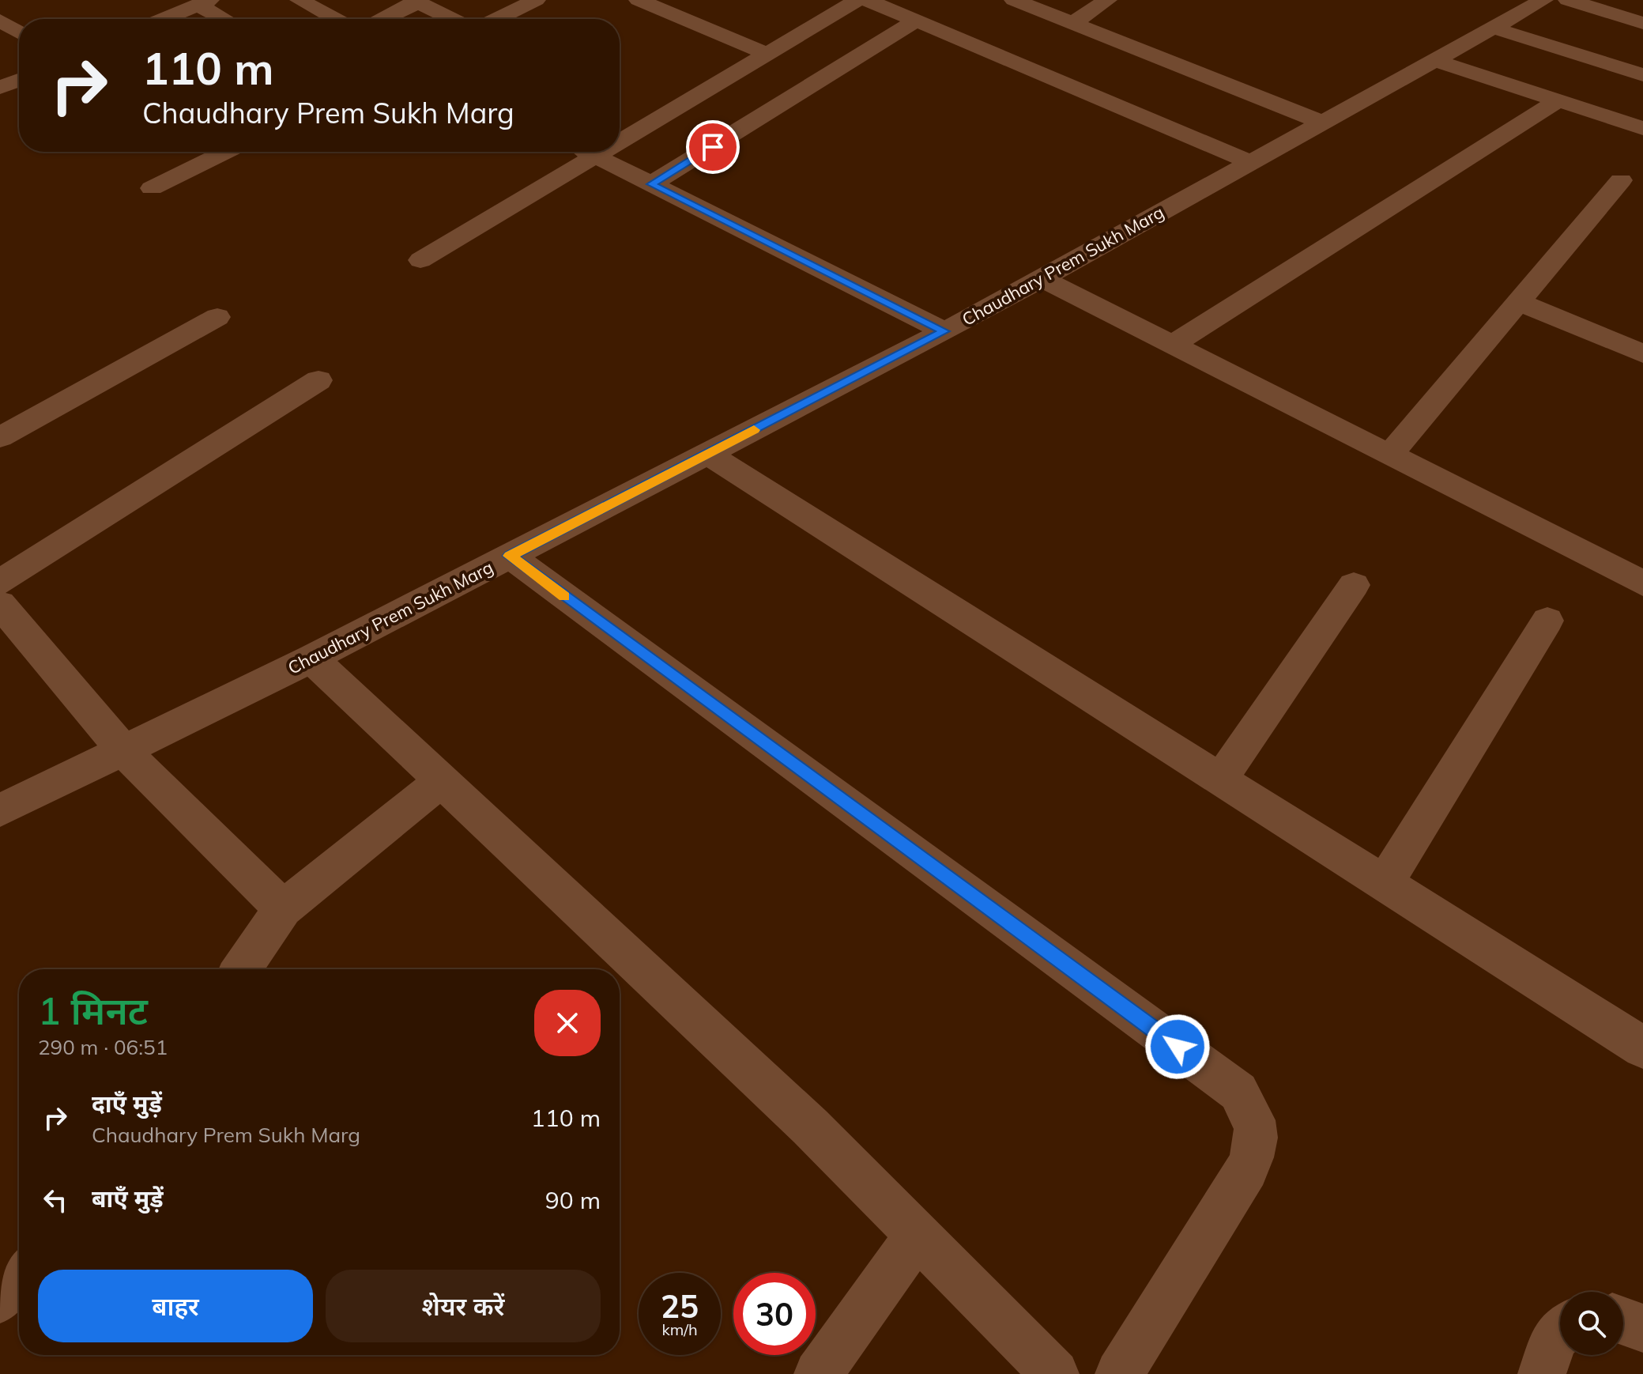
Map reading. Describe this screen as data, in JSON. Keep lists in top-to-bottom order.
{
  "streets": {
    "street": ["Chaudhary Prem Sukh Marg"]
  },
  "page": {
    "turn": ["110 m", "Chaudhary Prem Sukh Marg"],
    "heading": ["1 मिनट", "290 m · 06:51"],
    "list": [
      {
        "name": "दाएँ मुड़ें",
        "note": "Chaudhary Prem Sukh Marg",
        "value": "110 m"
      },
      {
        "name": "बाएँ मुड़ें",
        "value": "90 m"
      }
    ],
    "buttons": ["बाहर", "शेयर करें"],
    "speed": "25 km/h",
    "limit": "30"
  }
}
